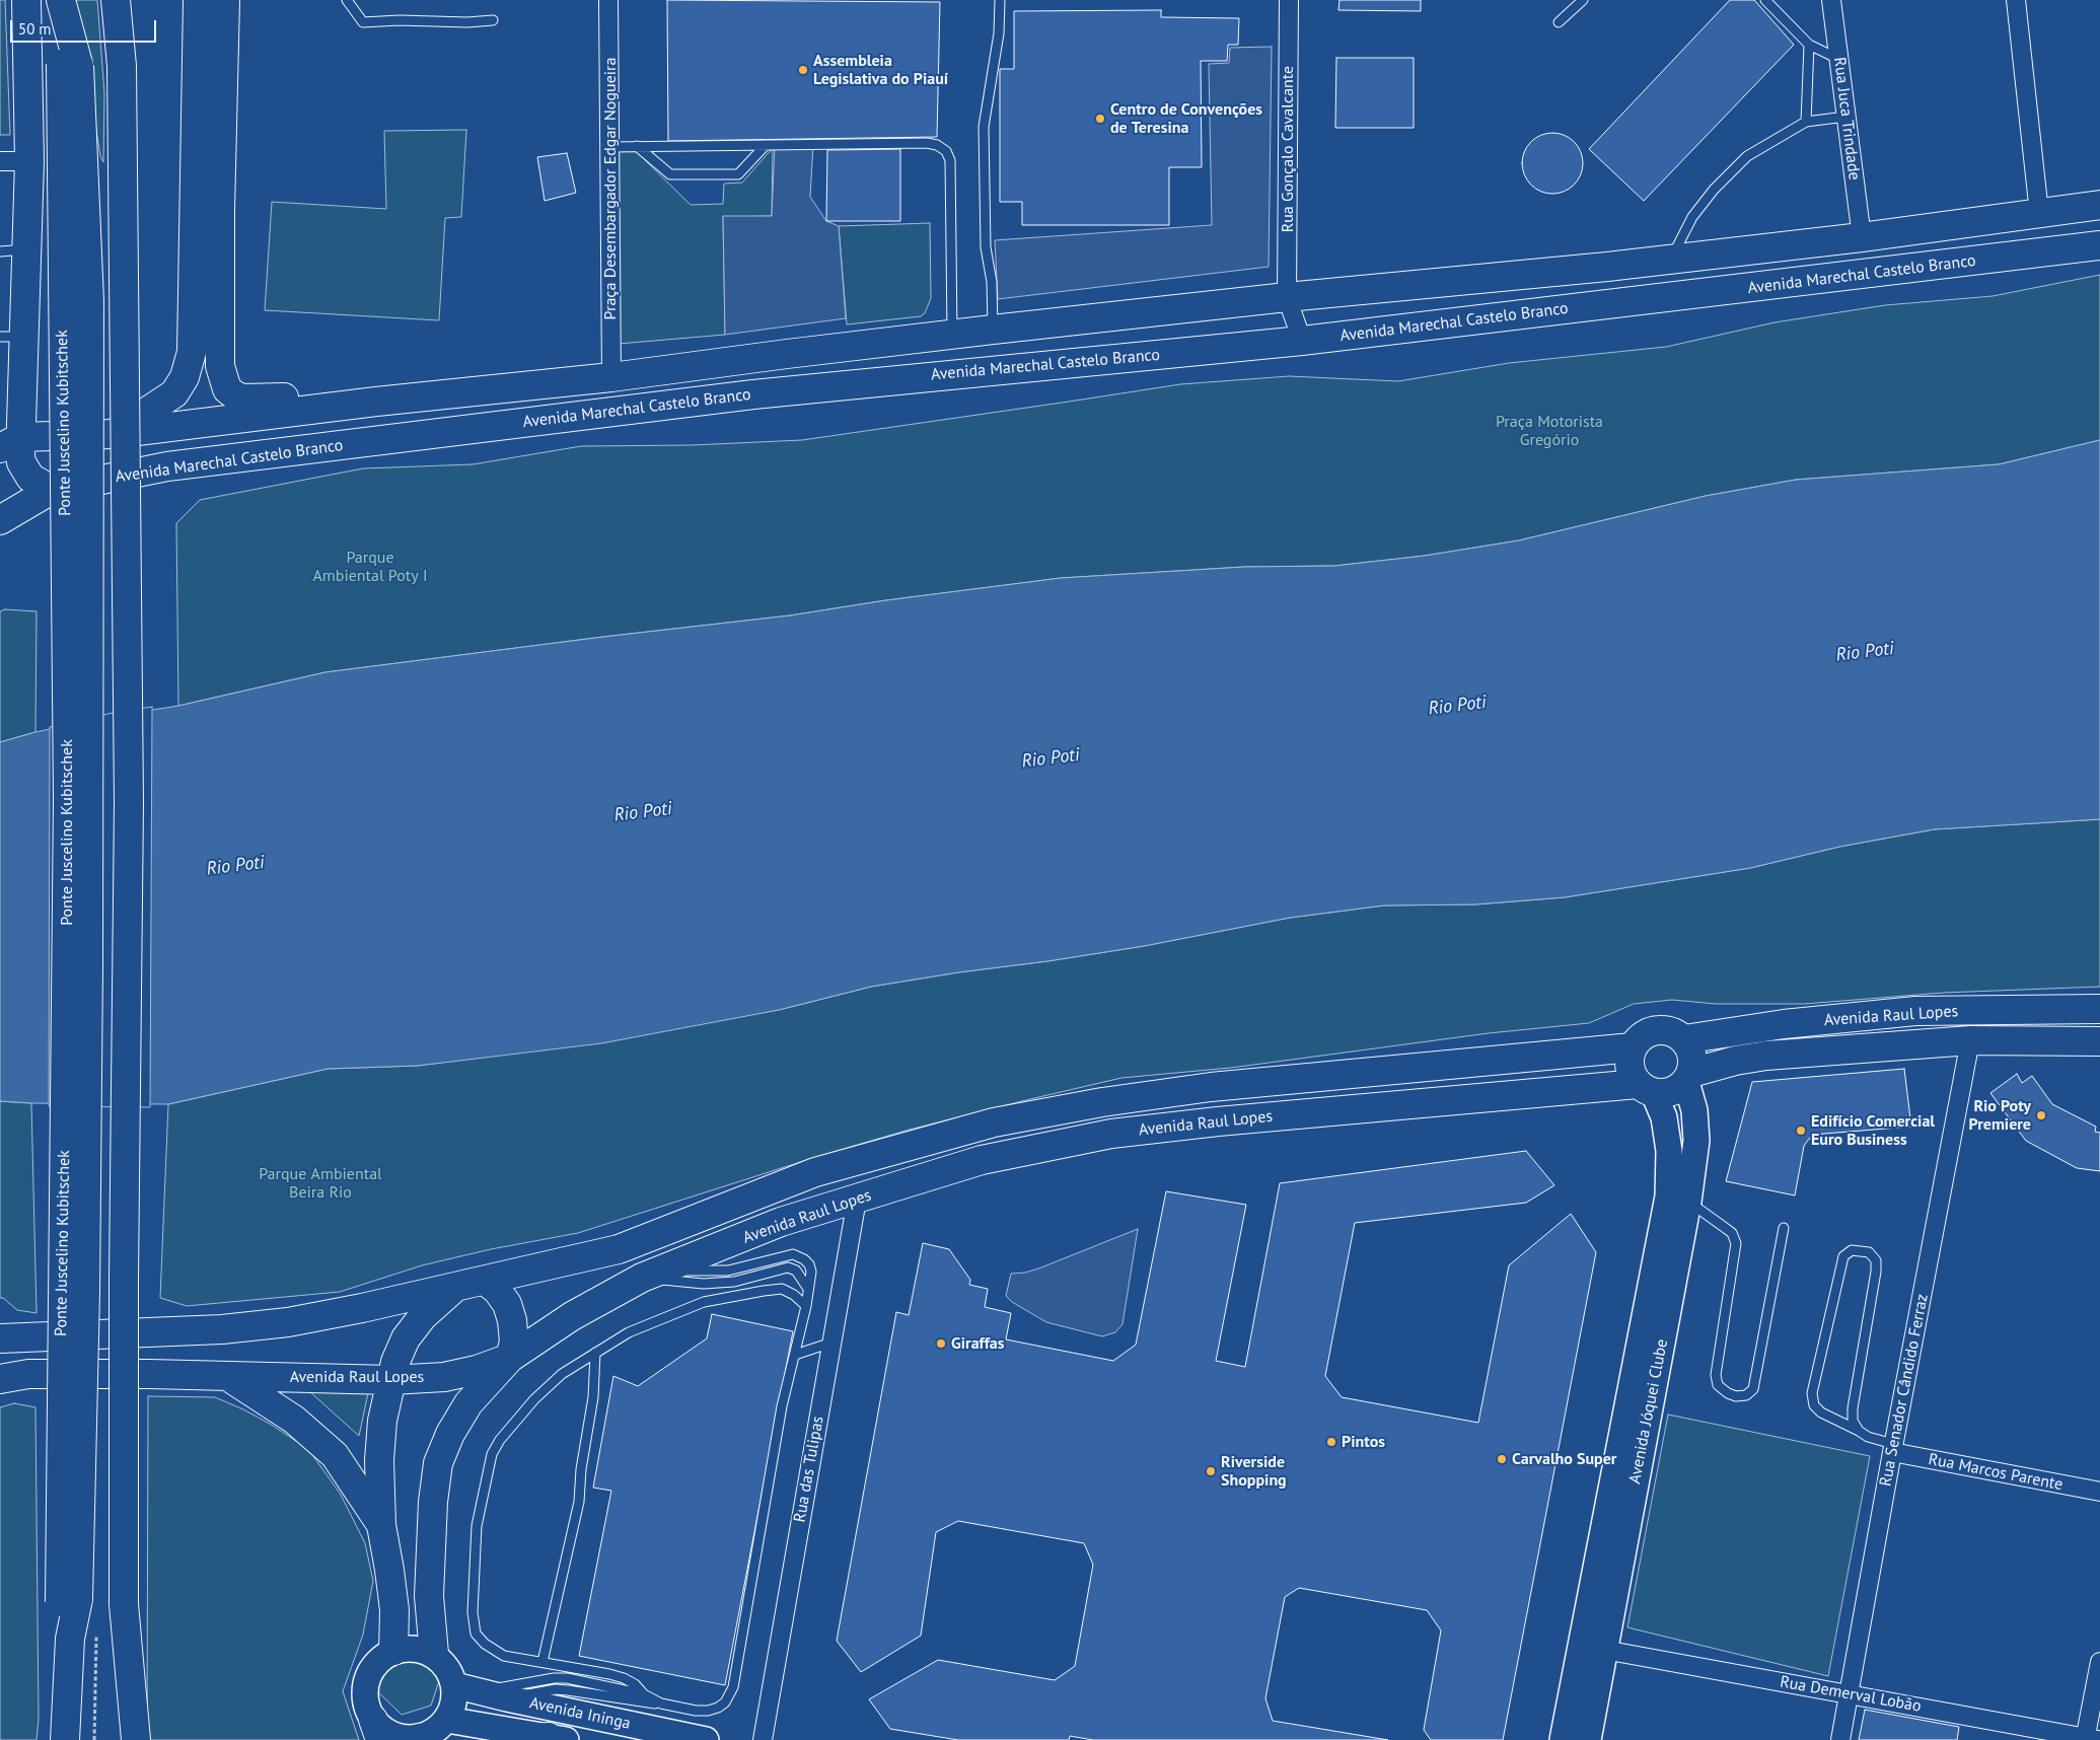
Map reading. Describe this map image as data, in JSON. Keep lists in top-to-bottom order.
{
  "streets": {
    "main road": [
      "Avenida Marechal Castelo Branco",
      "Ponte Juscelino Kubitschek",
      "Avenida Raul Lopes",
      "Avenida Jóquei Clube",
      "Avenida Ininga"
    ],
    "street": [
      "Rua Juca Trindade",
      "Rua Gonçalo Cavalcante",
      "Praça Desembargador Edgar Nogueira",
      "Rua Senador Cândido Ferraz",
      "Rua das Tulipas",
      "Rua Marcos Parente",
      "Rua Demerval Lobão"
    ]
  },
  "crossings": [
    ["Rua Juca Trindade", "Avenida Marechal Castelo Branco"],
    ["Rua Gonçalo Cavalcante", "Avenida Marechal Castelo Branco"],
    ["Praça Desembargador Edgar Nogueira", "Avenida Marechal Castelo Branco"],
    ["Avenida Raul Lopes", "Rua Senador Cândido Ferraz"],
    ["Avenida Raul Lopes", "Avenida Jóquei Clube"],
    ["Avenida Raul Lopes", "Rua das Tulipas"],
    ["Rua Senador Cândido Ferraz", "Rua Marcos Parente"],
    ["Rua Senador Cândido Ferraz", "Rua Demerval Lobão"],
    ["Avenida Jóquei Clube", "Rua Demerval Lobão"]
  ],
  "water": ["Rio Poti"],
  "parks": ["Praça Motorista Gregório", "Parque Ambiental Poty I", "Parque Ambiental Beira Rio"],
  "places": [
    "Assembleia Legislativa do Piauí",
    "Centro de Convenções de Teresina",
    "Rio Poty Premiere",
    "Edifício Comercial Euro Business",
    "Giraffas",
    "Pintos",
    "Carvalho Super",
    "Riverside Shopping"
  ],
  "scale_bar": "50 m"
}
